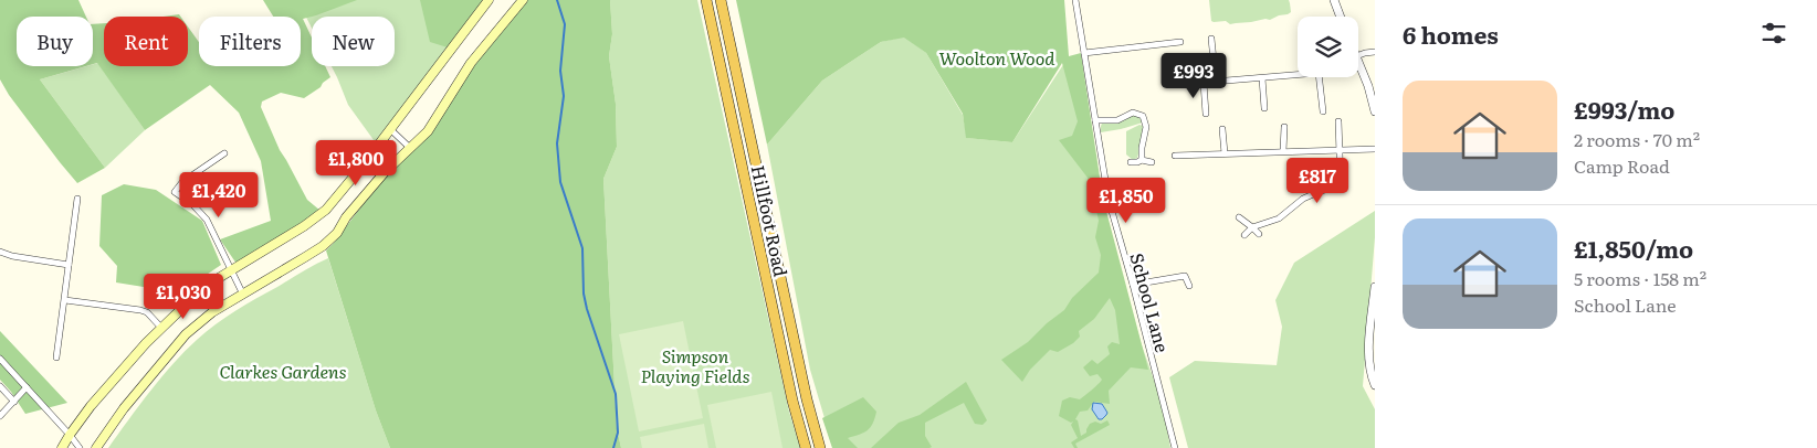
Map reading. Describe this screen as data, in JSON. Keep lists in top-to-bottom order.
{
  "streets": {
    "highway": ["Hillfoot Road"],
    "street": ["School Lane"]
  },
  "parks": ["Woolton Wood", "Simpson Playing Fields", "Clarkes Gardens"],
  "page": {
    "heading": "6 homes",
    "chip": [
      "Buy",
      "Rent",
      "Filters",
      "New"
    ],
    "price": [
      "£993",
      "£1,800",
      "£817",
      "£1,420",
      "£1,850",
      "£1,030"
    ],
    "list": [
      {
        "name": "£993/mo",
        "note": "2 rooms · 70 m² · Camp Road"
      },
      {
        "name": "£1,850/mo",
        "note": "5 rooms · 158 m² · School Lane"
      }
    ]
  }
}
